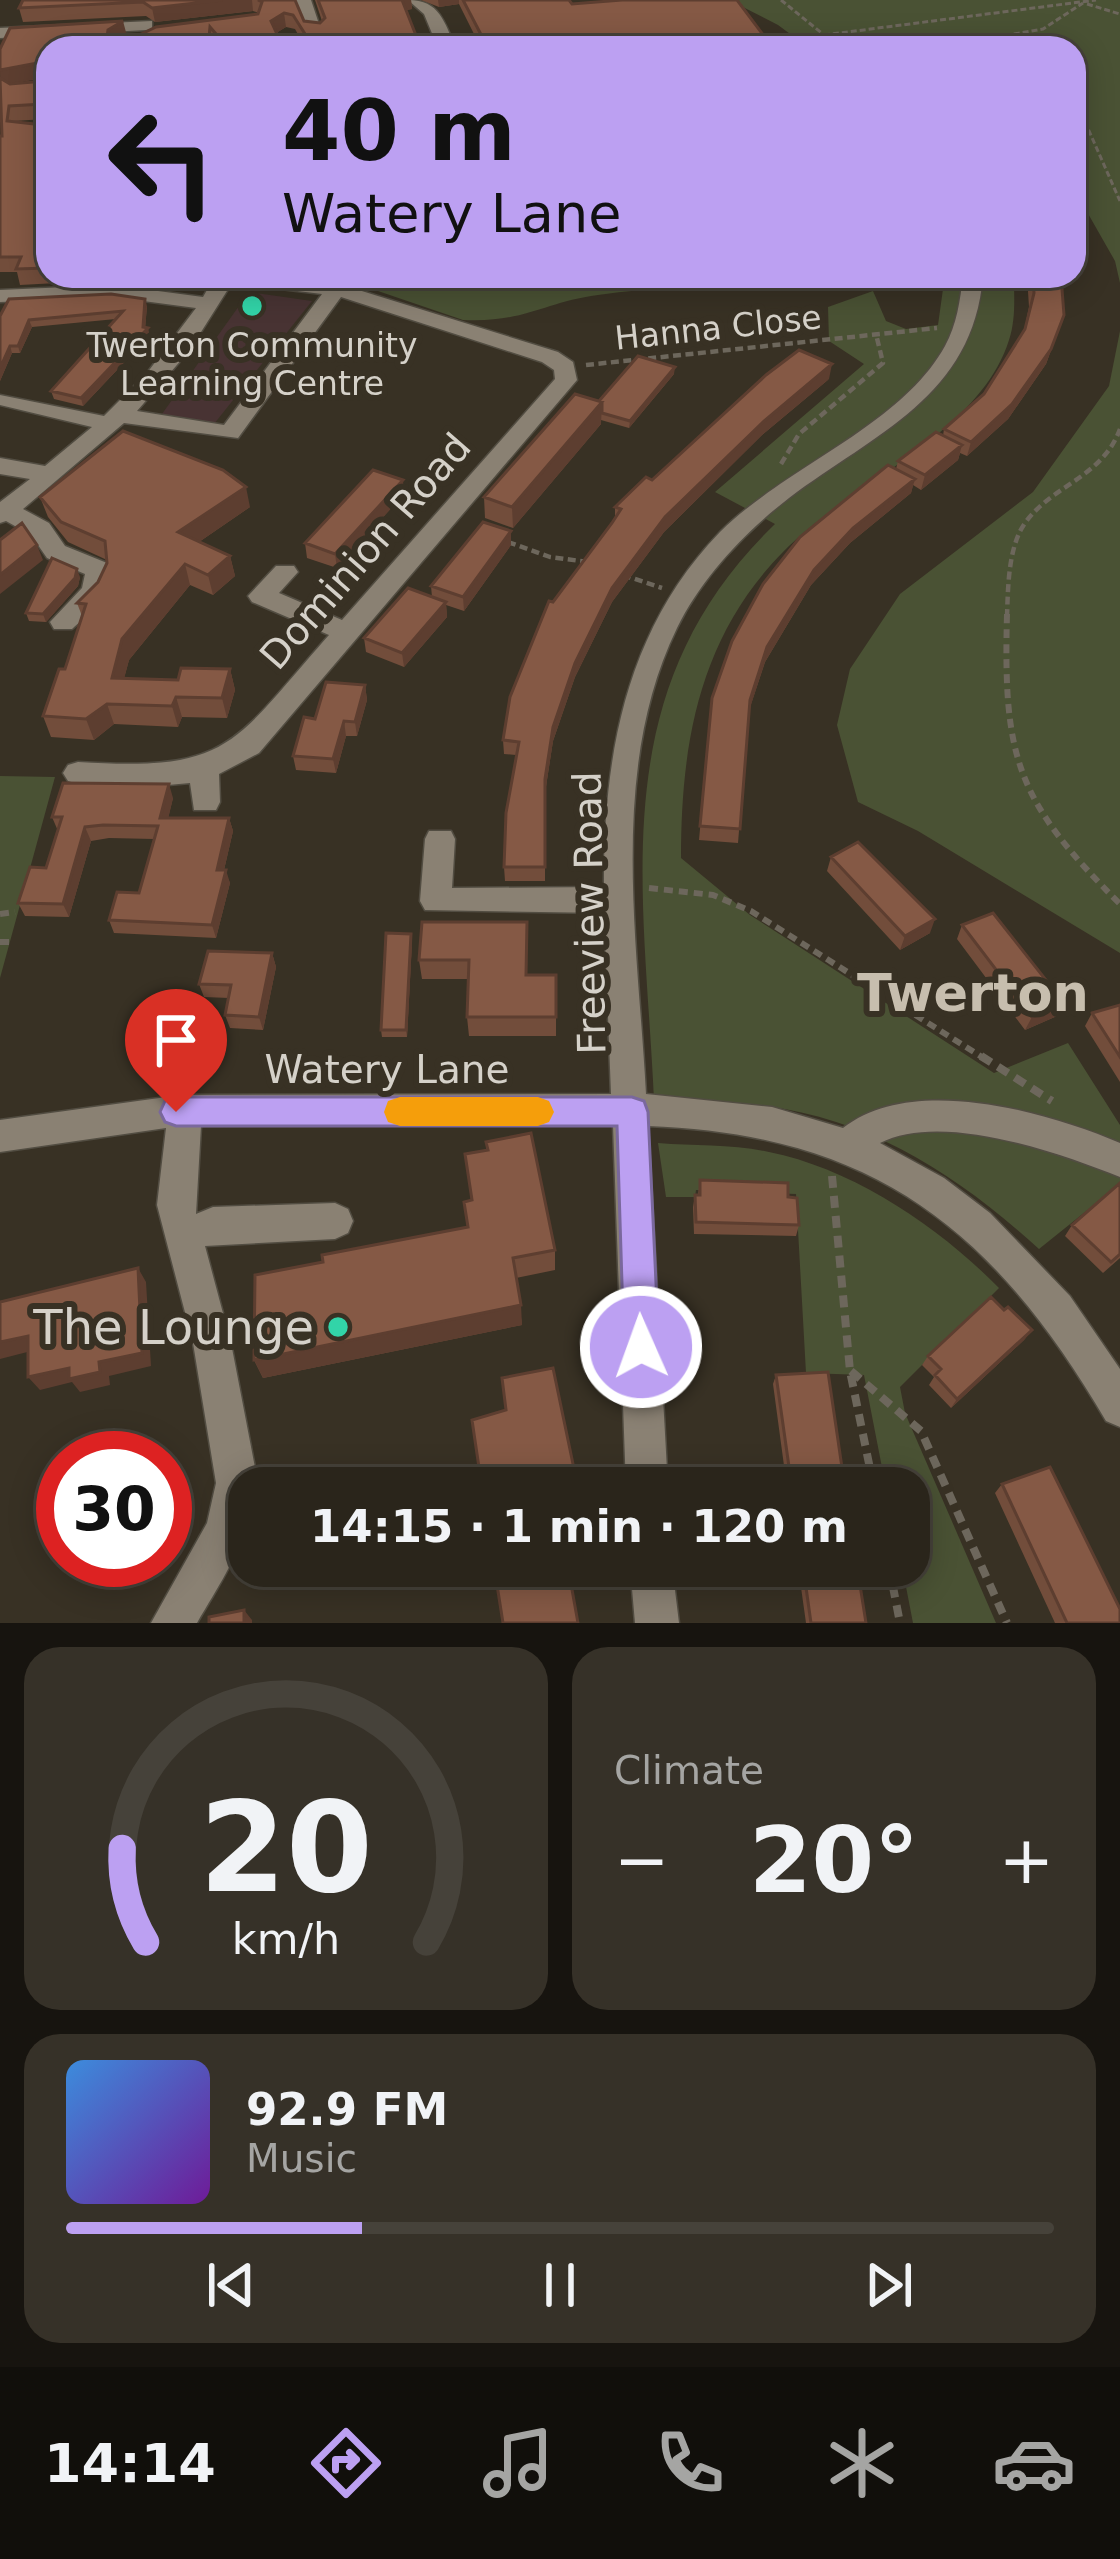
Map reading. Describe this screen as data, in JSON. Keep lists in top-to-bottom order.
{
  "streets": {
    "street": ["Dominion Road", "Freeview Road", "Watery Lane"],
    "path": ["Hanna Close"]
  },
  "crossings": [
    ["Hanna Close", "Dominion Road"],
    ["Hanna Close", "Freeview Road"],
    ["Freeview Road", "Watery Lane"]
  ],
  "districts": ["Twerton"],
  "places": ["Twerton Community Learning Centre", "The Lounge"],
  "page": {
    "turn": ["40 m", "Watery Lane"],
    "limit": "30",
    "trip": "14:15 · 1 min · 120 m",
    "tile": "Climate",
    "heat": ["−", "20°", "+"],
    "song": ["92.9 FM", "Music"],
    "tabs": "14:14",
    "gauge": ["20", "km/h"]
  }
}
